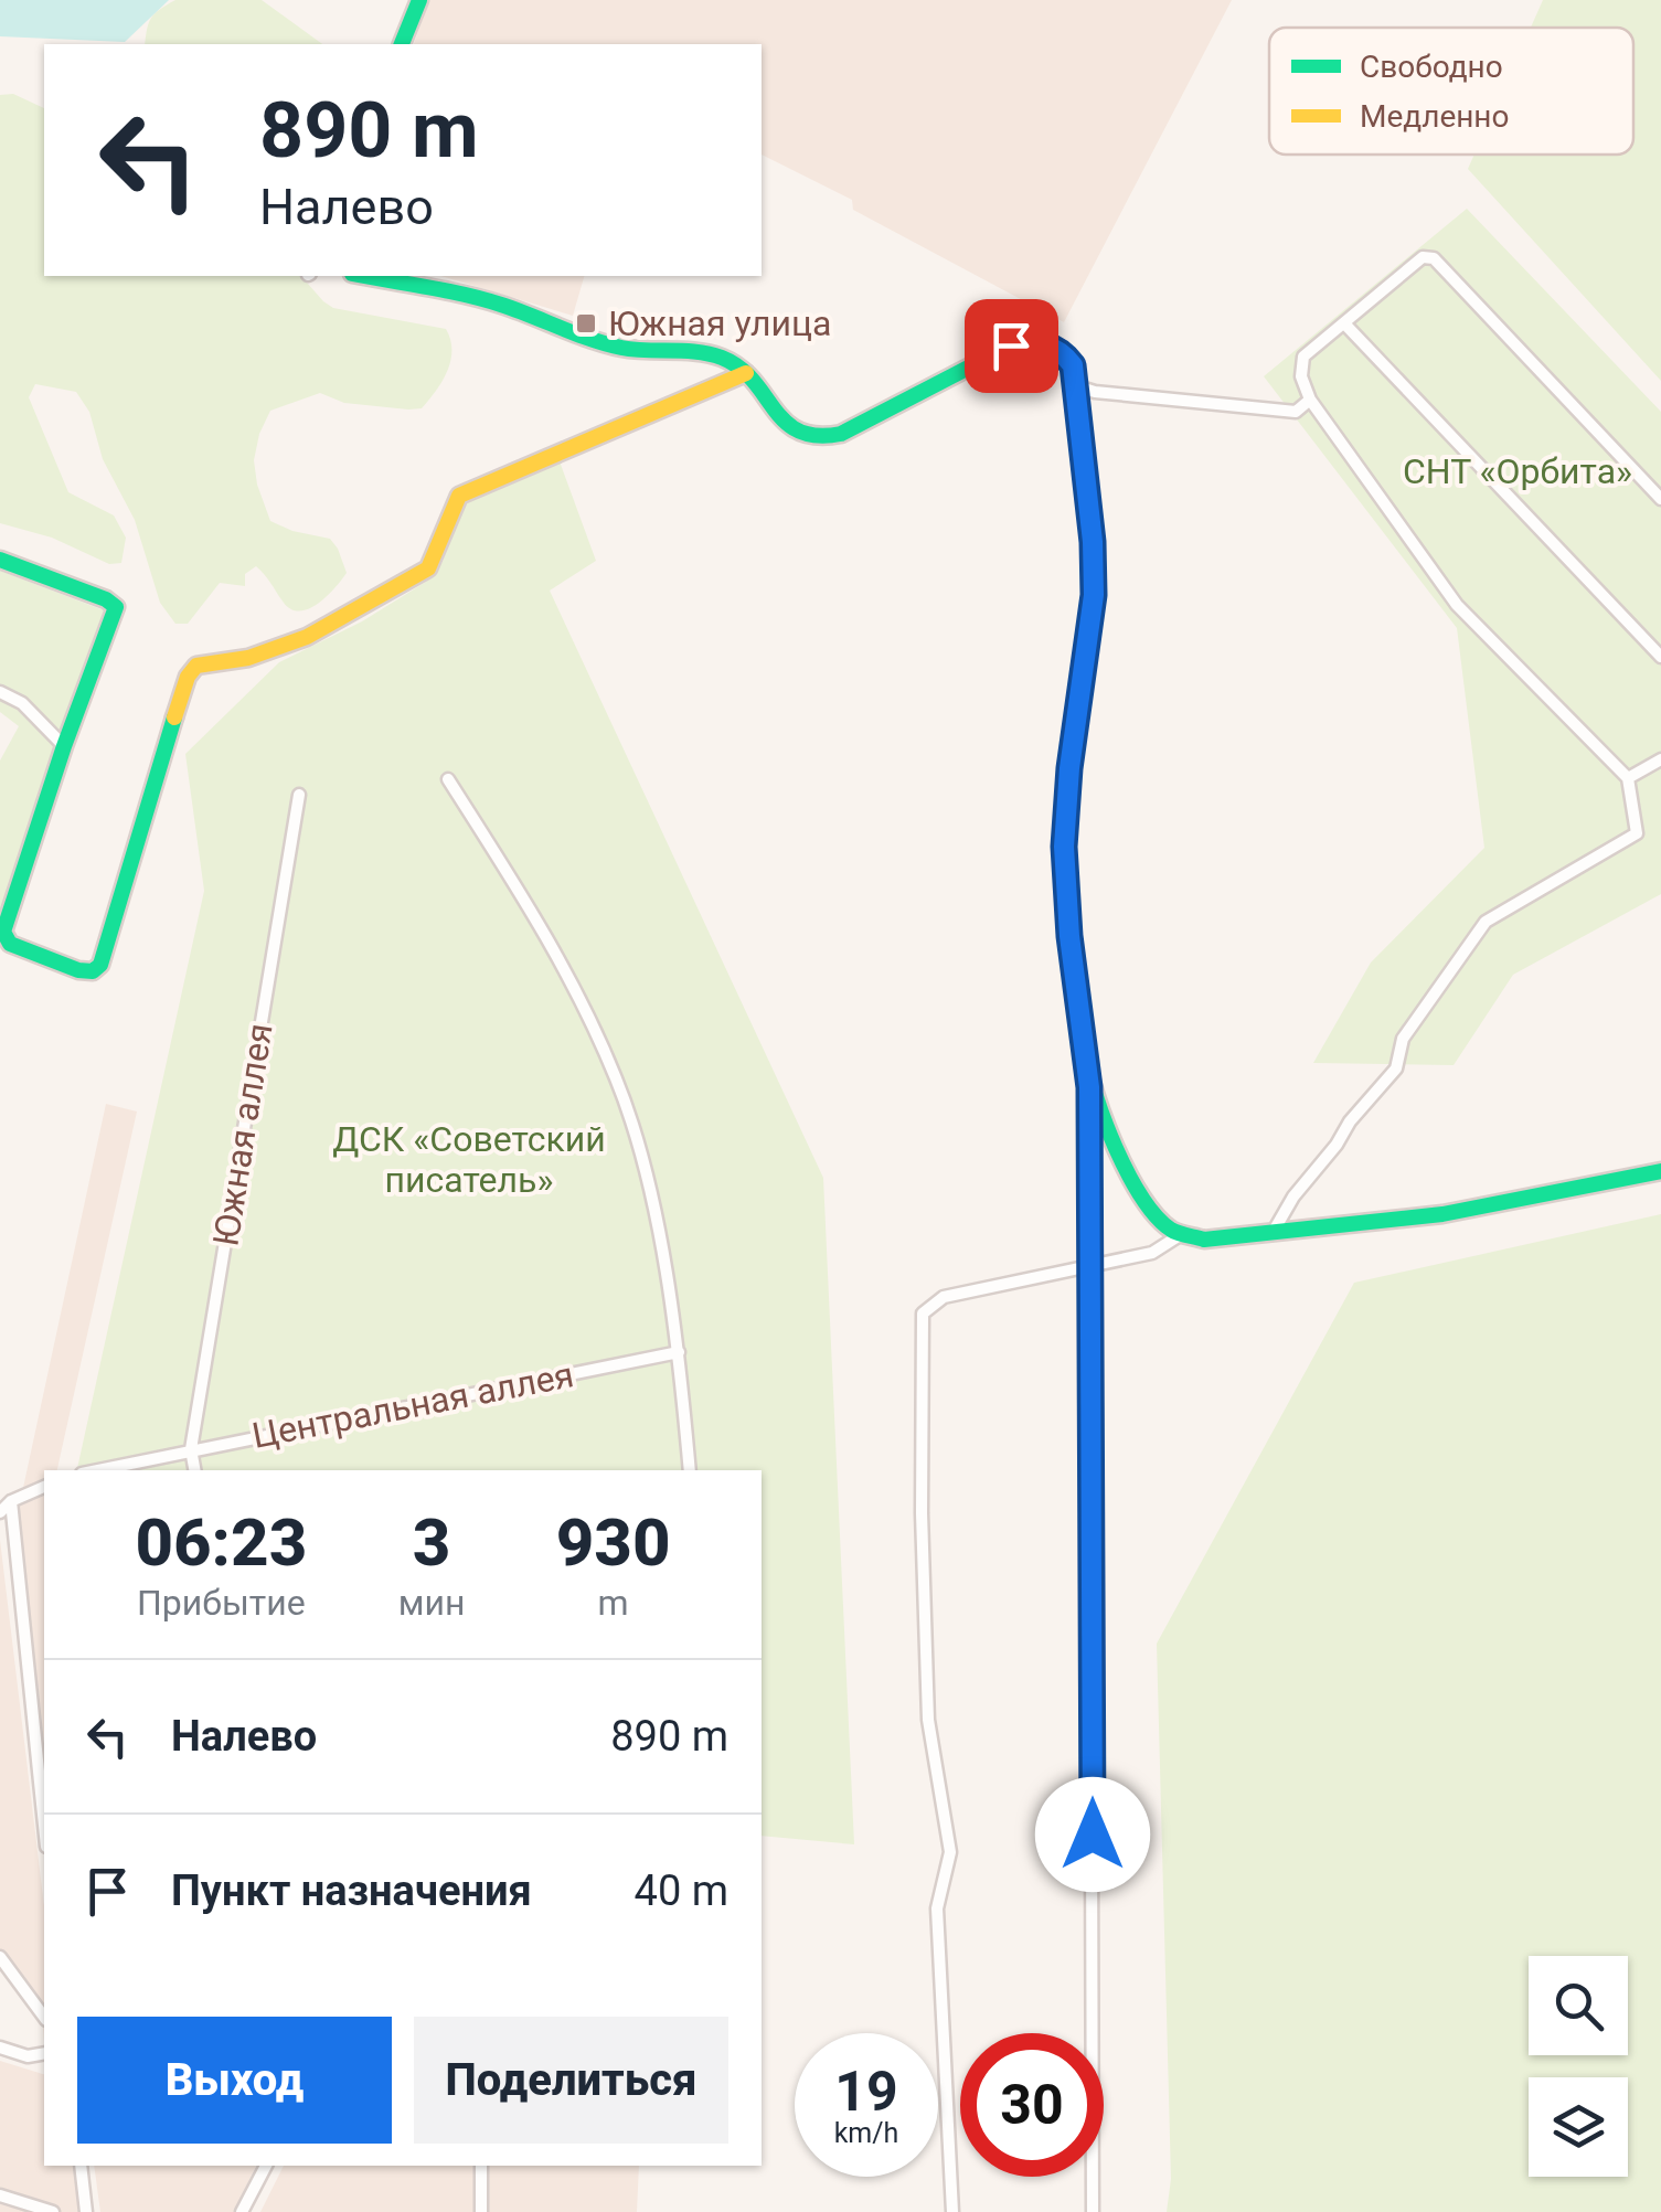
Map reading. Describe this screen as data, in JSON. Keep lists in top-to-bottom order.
{
  "streets": {
    "street": ["Южная аллея", "Центральная аллея"]
  },
  "crossings": [
    ["Южная аллея", "Центральная аллея"]
  ],
  "parks": ["СНТ «Орбита»", "ДСК «Советский писатель»"],
  "places": {
    "transit": ["Южная улица"]
  },
  "legend": ["Свободно", "Медленно"],
  "page": {
    "turn": ["890 m", "Налево"],
    "eta": [
      "06:23",
      "Прибытие",
      "3",
      "мин",
      "930",
      "m"
    ],
    "list": [
      {
        "name": "Налево",
        "value": "890 m"
      },
      {
        "name": "Пункт назначения",
        "value": "40 m"
      }
    ],
    "buttons": ["Выход", "Поделиться"],
    "speed": "19 km/h",
    "limit": "30"
  }
}
